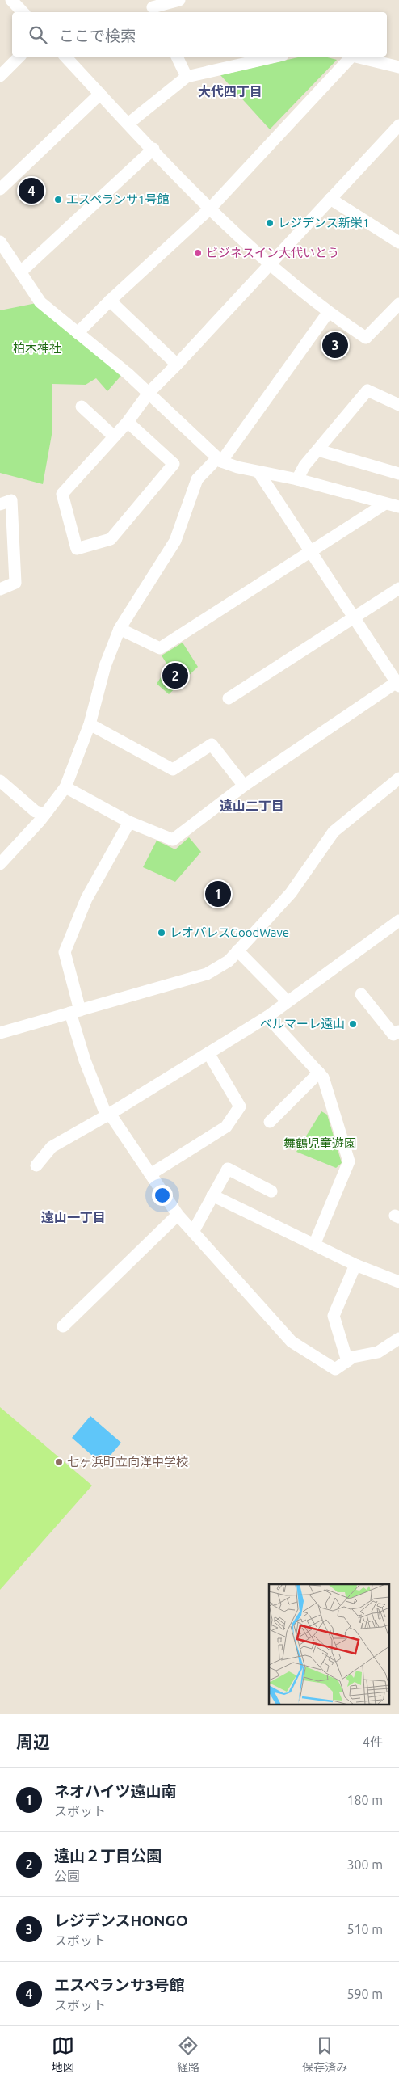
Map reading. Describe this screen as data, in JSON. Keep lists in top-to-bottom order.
{
  "districts": ["大代四丁目", "遠山二丁目", "遠山一丁目"],
  "parks": ["柏木神社", "舞鶴児童遊園"],
  "places": [
    "エスペランサ1号館",
    "レジデンス新栄1",
    "ビジネスイン大代いとう",
    "レオパレスGoodWave",
    "ベルマーレ遠山",
    "七ヶ浜町立向洋中学校"
  ],
  "page": {
    "search": "ここで検索",
    "pins": [
      "4",
      "3",
      "2",
      "1"
    ],
    "heading": ["周辺", "4件"],
    "list": [
      {
        "mark": "1",
        "name": "ネオハイツ遠山南",
        "note": "スポット",
        "value": "180 m"
      },
      {
        "mark": "2",
        "name": "遠山２丁目公園",
        "note": "公園",
        "value": "300 m"
      },
      {
        "mark": "3",
        "name": "レジデンスHONGO",
        "note": "スポット",
        "value": "510 m"
      },
      {
        "mark": "4",
        "name": "エスペランサ3号館",
        "note": "スポット",
        "value": "590 m"
      }
    ],
    "nav": ["地図", "経路", "保存済み"]
  }
}
